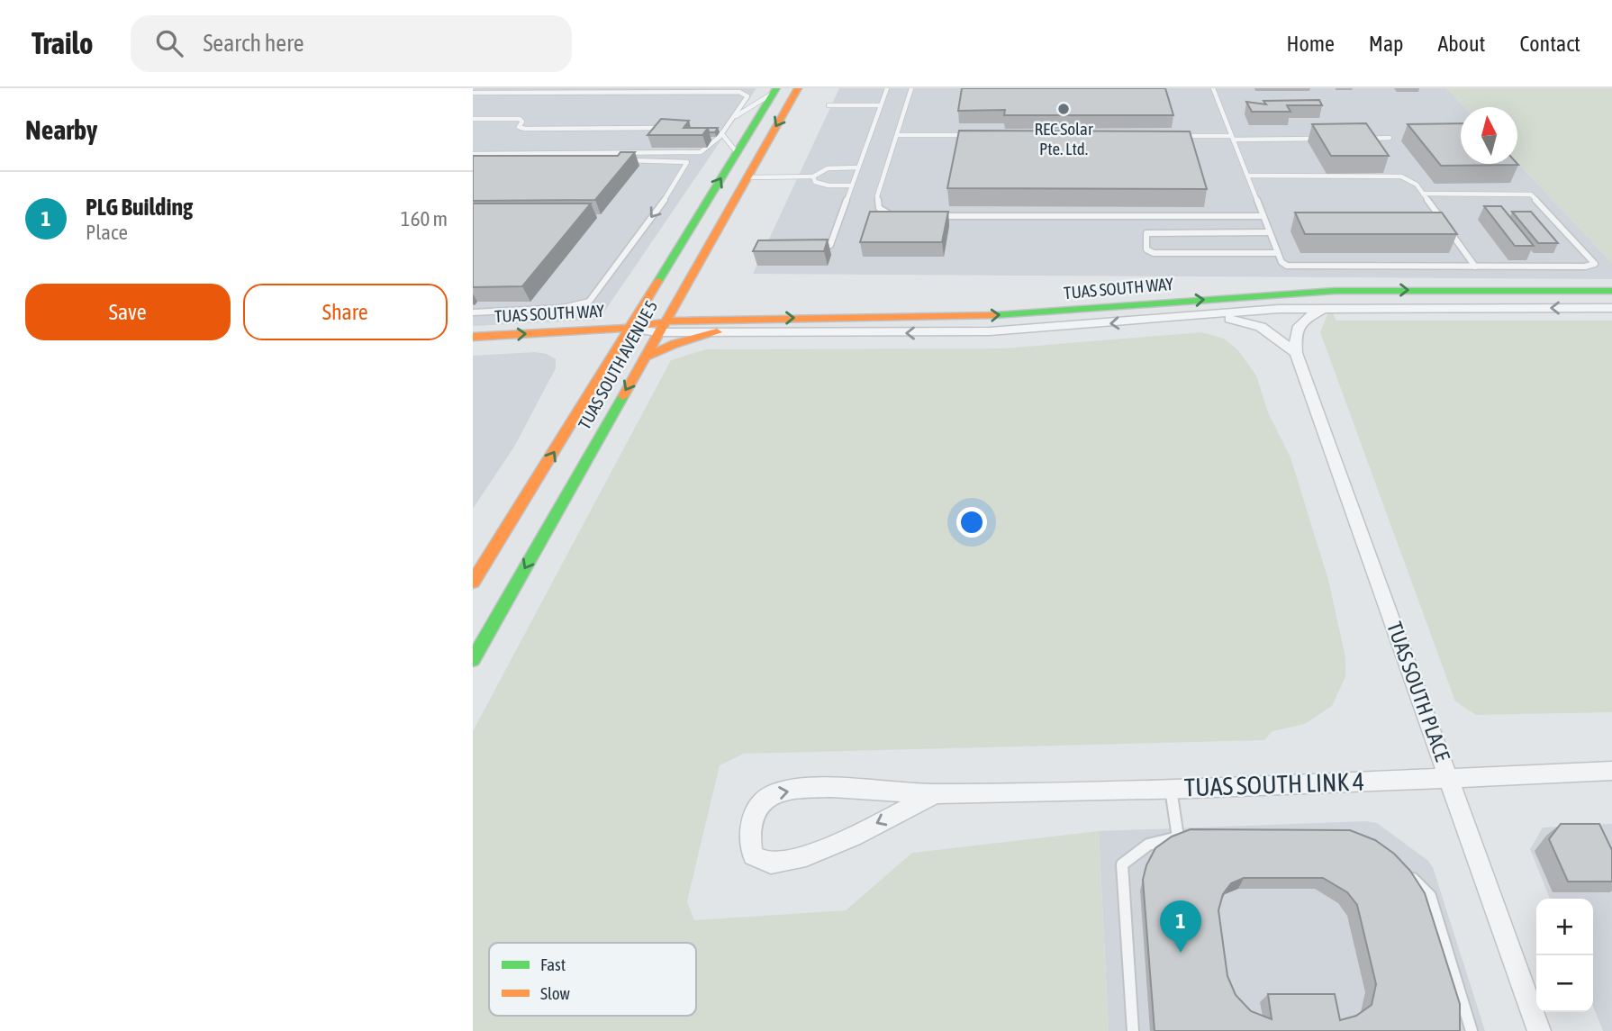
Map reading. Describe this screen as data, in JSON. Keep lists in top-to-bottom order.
{
  "streets": {
    "street": [
      "TUAS SOUTH WAY",
      "TUAS SOUTH AVENUE 5",
      "TUAS SOUTH PLACE",
      "TUAS SOUTH LINK 4"
    ]
  },
  "crossings": [
    ["TUAS SOUTH WAY", "TUAS SOUTH AVENUE 5"],
    ["TUAS SOUTH WAY", "TUAS SOUTH PLACE"],
    ["TUAS SOUTH PLACE", "TUAS SOUTH LINK 4"]
  ],
  "places": ["REC Solar Pte. Ltd."],
  "legend": ["Fast", "Slow"],
  "north": "top",
  "page": {
    "header": "Trailo",
    "search": "Search here",
    "nav": [
      "Home",
      "Map",
      "About",
      "Contact"
    ],
    "heading": "Nearby",
    "list": [
      {
        "mark": "1",
        "name": "PLG Building",
        "note": "Place",
        "value": "160 m"
      }
    ],
    "buttons": ["Save", "Share"],
    "map_buttons": ["+", "−"],
    "pins": "1"
  }
}
